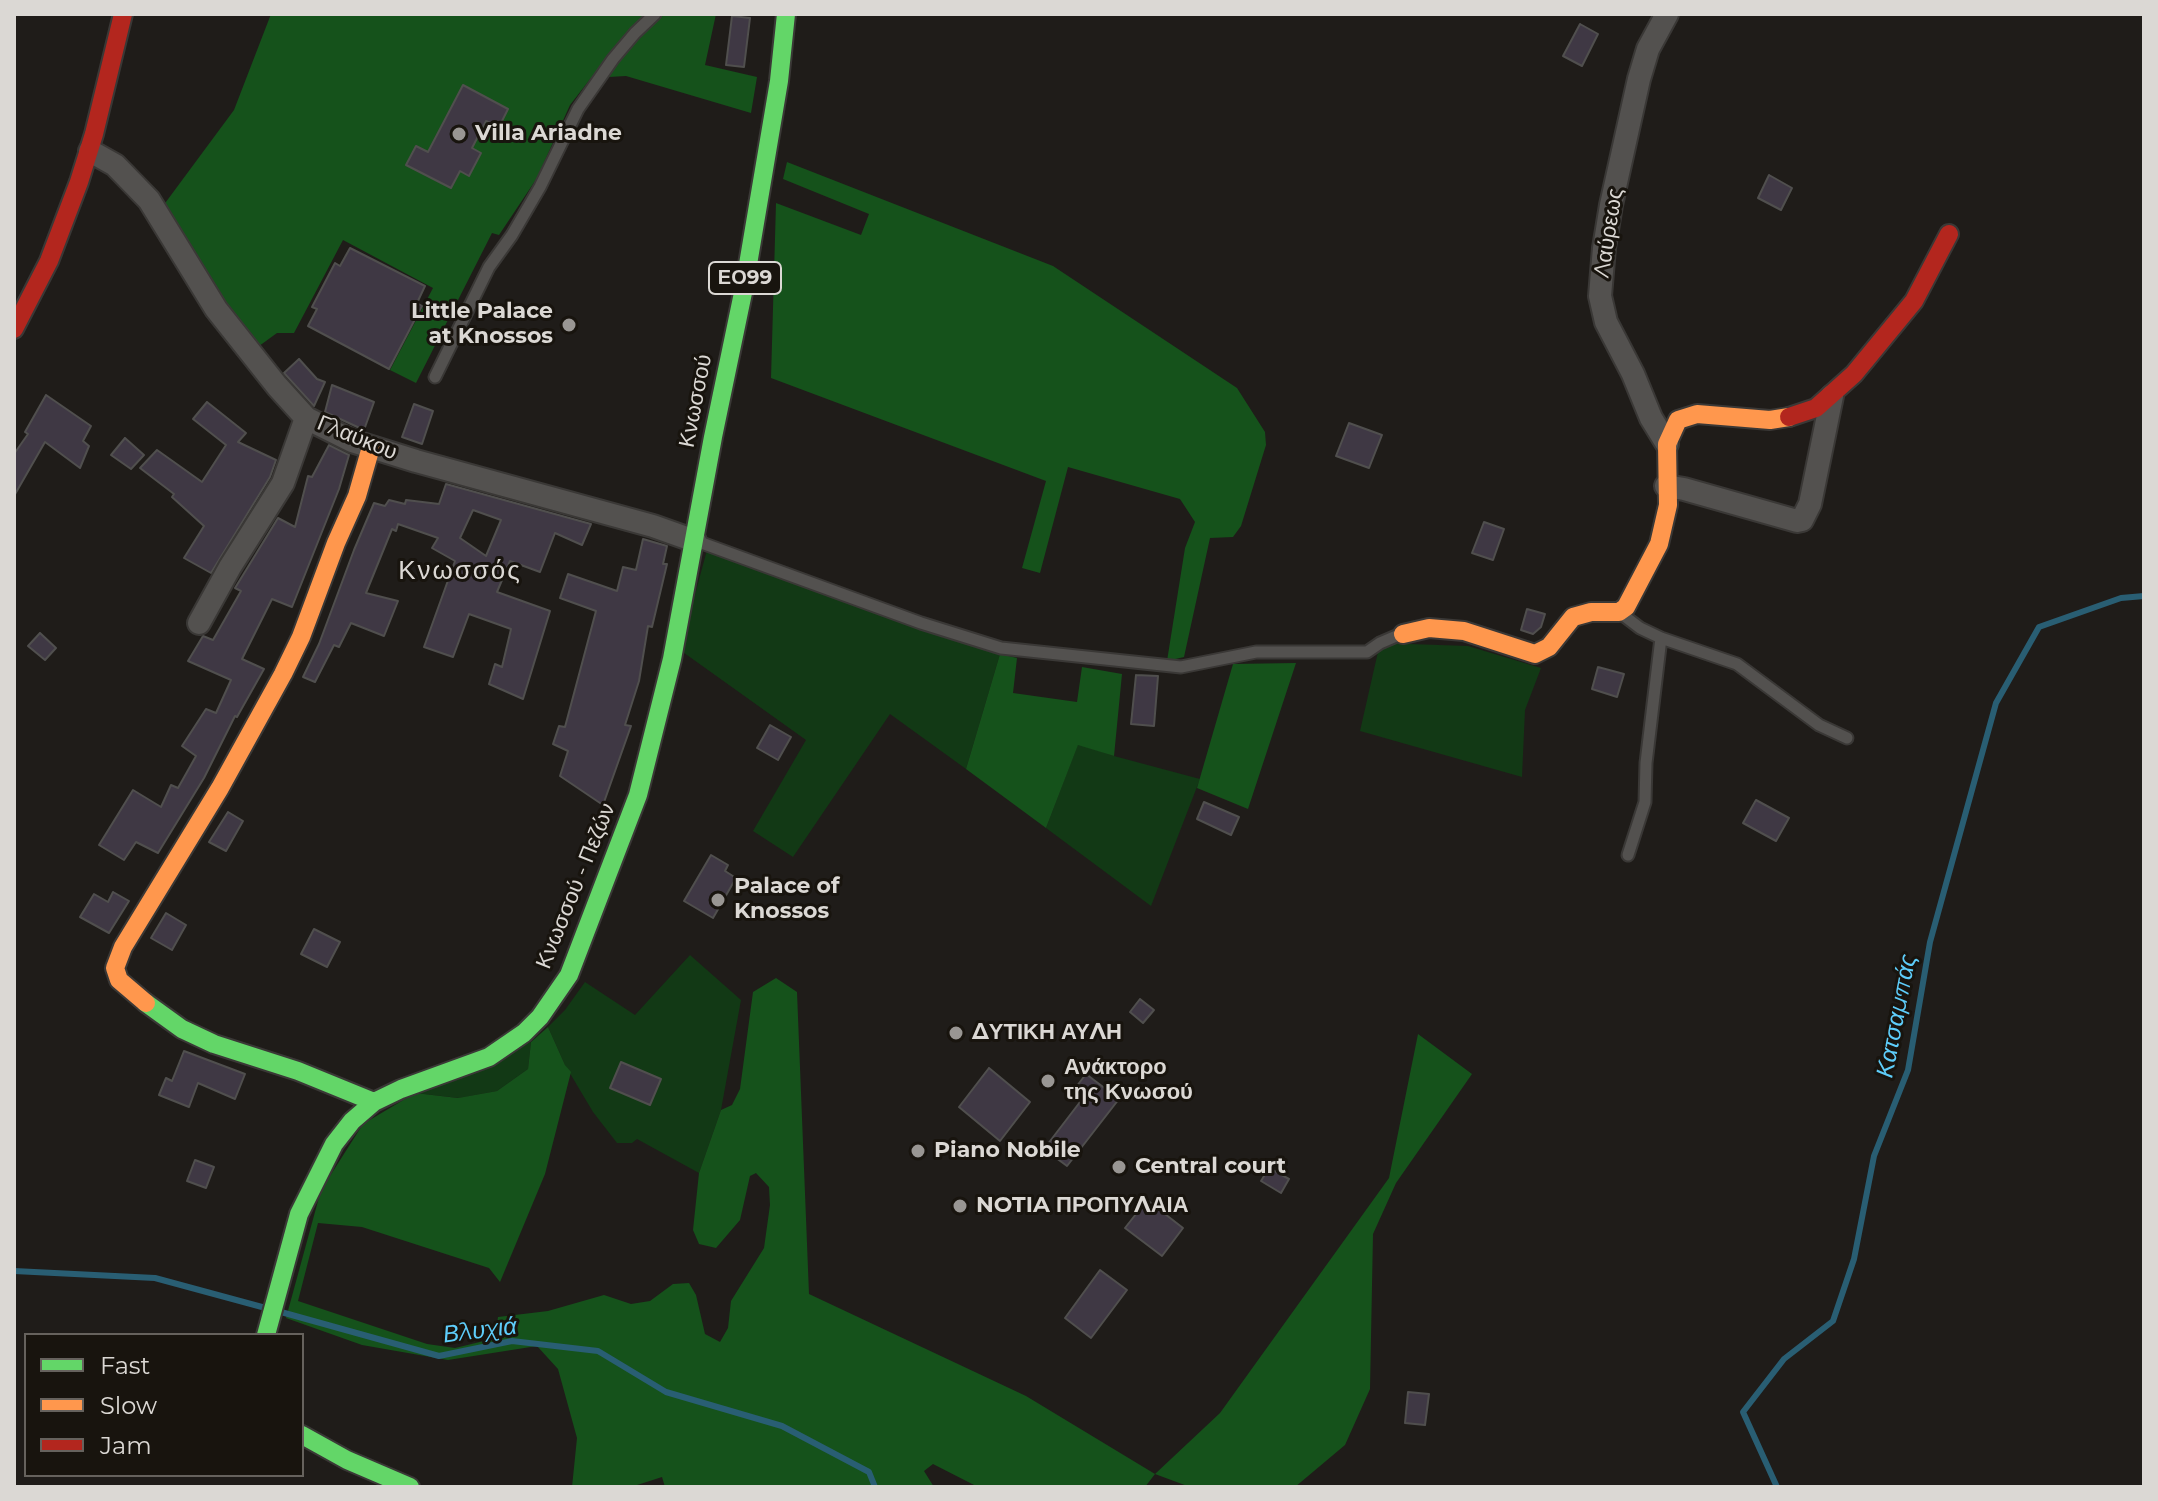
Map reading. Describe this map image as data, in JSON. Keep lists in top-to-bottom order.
{
  "streets": {
    "street": [
      "Λαύρεως",
      "ΕΟ99",
      "Κνωσσού",
      "Γλαύκου",
      "Κνωσσού - Πεζών"
    ]
  },
  "crossings": [
    ["Κνωσσού", "Γλαύκου"],
    ["Κνωσσού", "Κνωσσού - Πεζών"]
  ],
  "districts": ["Κνωσσός"],
  "water": ["Κατσαμπάς", "Βλυχιά"],
  "places": [
    "Villa Ariadne",
    "Little Palace at Knossos",
    "Palace of Knossos",
    "ΔΥΤΙΚΗ ΑΥΛΗ",
    "Ανάκτορο της Κνωσού",
    "Piano Nobile",
    "Central court",
    "NOTIA ΠΡΟΠΥΛΑΙΑ"
  ],
  "legend": ["Fast", "Slow", "Jam"]
}
